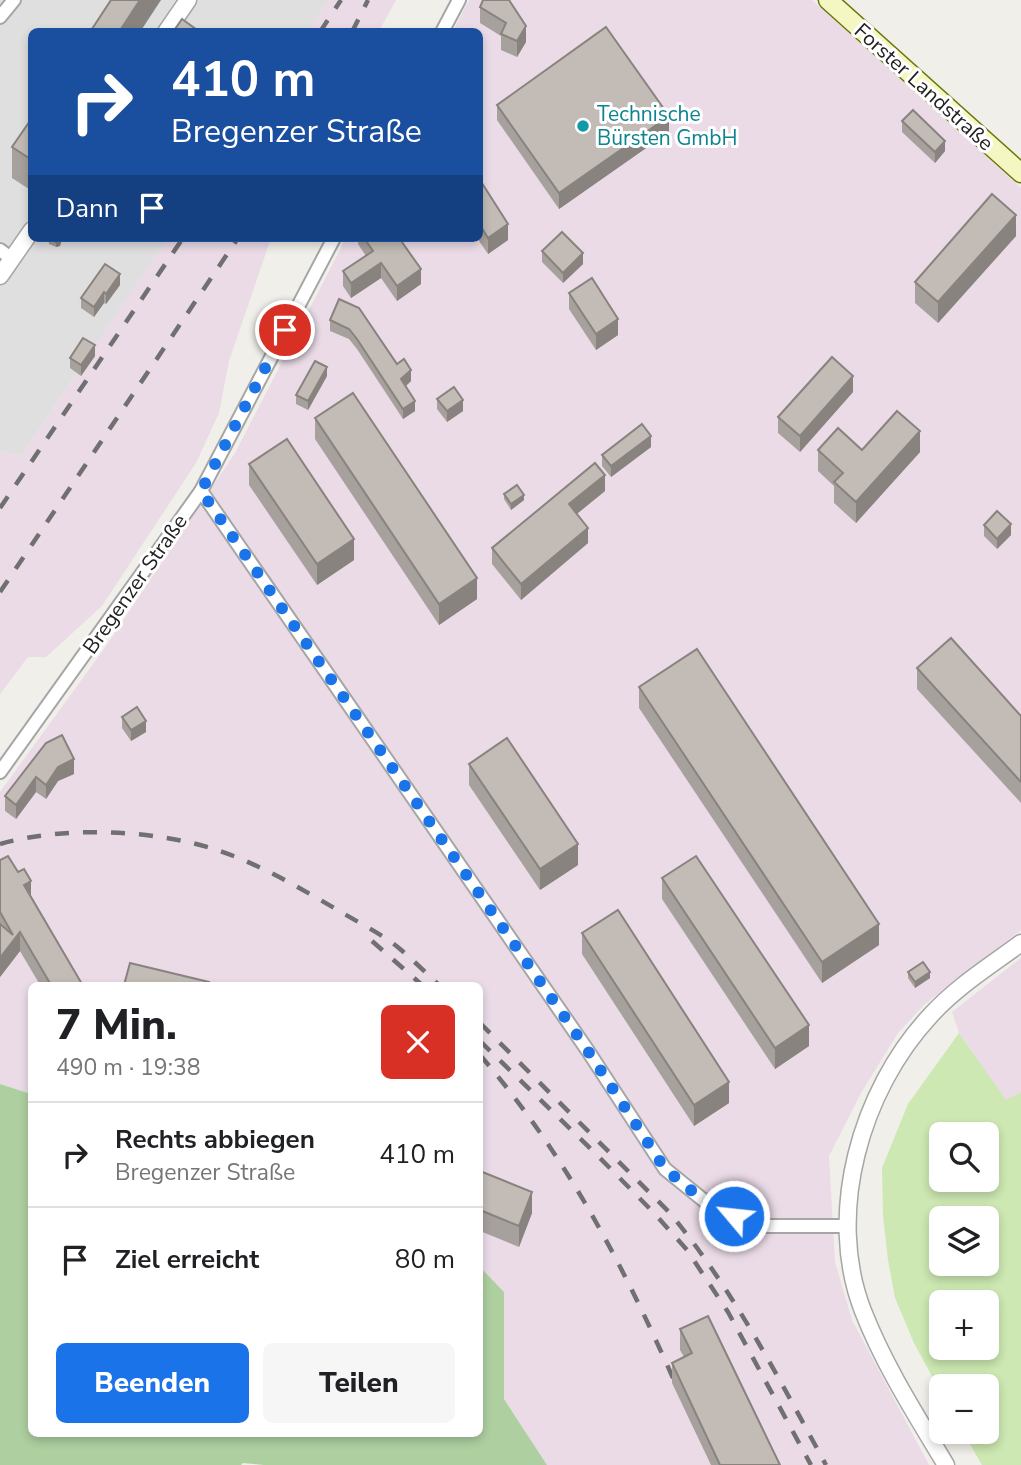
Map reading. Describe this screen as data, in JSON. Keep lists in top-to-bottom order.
{
  "streets": {
    "main road": ["Forster Landstraße"],
    "street": ["Bregenzer Straße"]
  },
  "places": ["Technische Bürsten GmbH"],
  "page": {
    "turn": ["410 m", "Bregenzer Straße"],
    "then": "Dann",
    "heading": ["7 Min.", "490 m · 19:38"],
    "list": [
      {
        "name": "Rechts abbiegen",
        "note": "Bregenzer Straße",
        "value": "410 m"
      },
      {
        "name": "Ziel erreicht",
        "value": "80 m"
      }
    ],
    "map_buttons": ["+", "−"],
    "buttons": ["Beenden", "Teilen"]
  }
}
